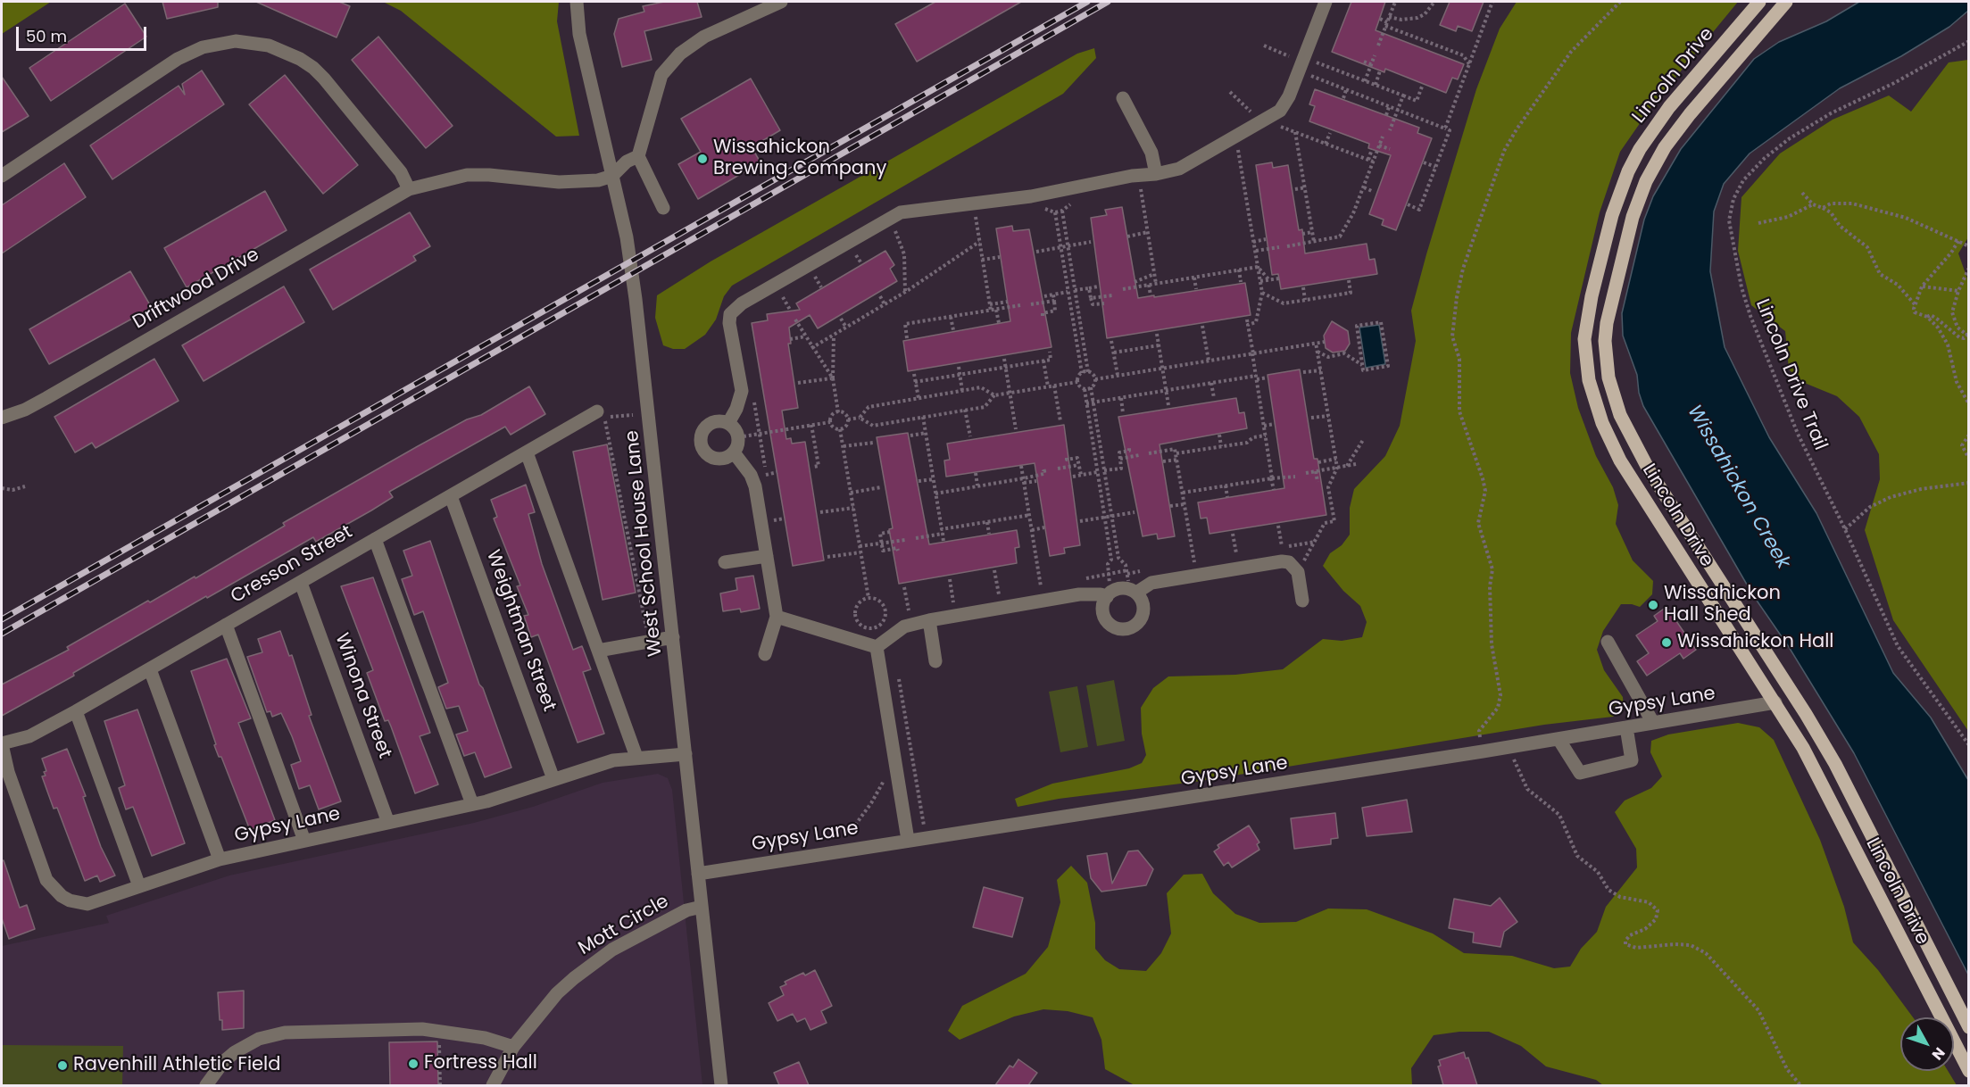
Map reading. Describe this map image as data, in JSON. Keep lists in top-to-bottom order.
{
  "streets": {
    "main road": ["Lincoln Drive"],
    "street": [
      "Driftwood Drive",
      "West School House Lane",
      "Cresson Street",
      "Weightman Street",
      "Winona Street",
      "Gypsy Lane",
      "Mott Circle"
    ],
    "path": ["Lincoln Drive Trail"]
  },
  "crossings": [
    ["Lincoln Drive", "Gypsy Lane"],
    ["Driftwood Drive", "West School House Lane"],
    ["West School House Lane", "Gypsy Lane"],
    ["West School House Lane", "Mott Circle"],
    ["Cresson Street", "Weightman Street"],
    ["Cresson Street", "Winona Street"],
    ["Cresson Street", "Gypsy Lane"],
    ["Weightman Street", "Gypsy Lane"],
    ["Winona Street", "Gypsy Lane"]
  ],
  "water": ["Wissahickon Creek"],
  "places": [
    "Wissahickon Brewing Company",
    "Wissahickon Hall Shed",
    "Wissahickon Hall",
    "Fortress Hall",
    "Ravenhill Athletic Field"
  ],
  "scale_bar": "50 m",
  "north": "bottom right"
}
